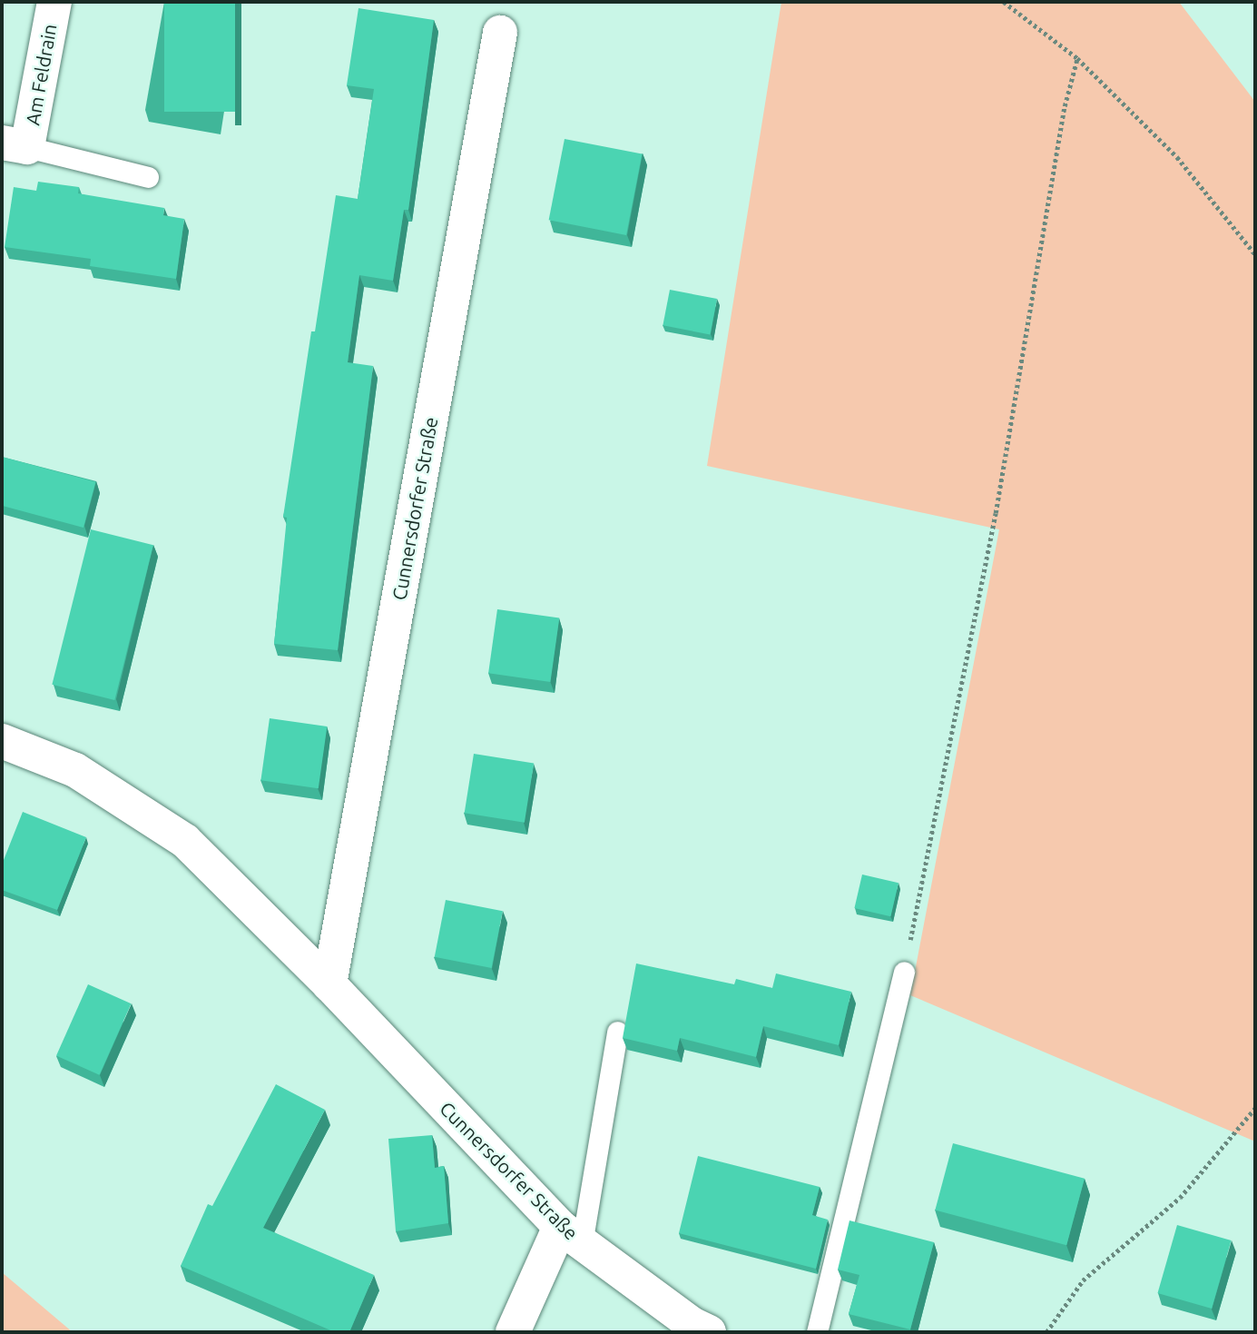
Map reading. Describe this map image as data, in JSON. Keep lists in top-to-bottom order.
{
  "streets": {
    "street": ["Am Feldrain", "Cunnersdorfer Straße"]
  }
}
